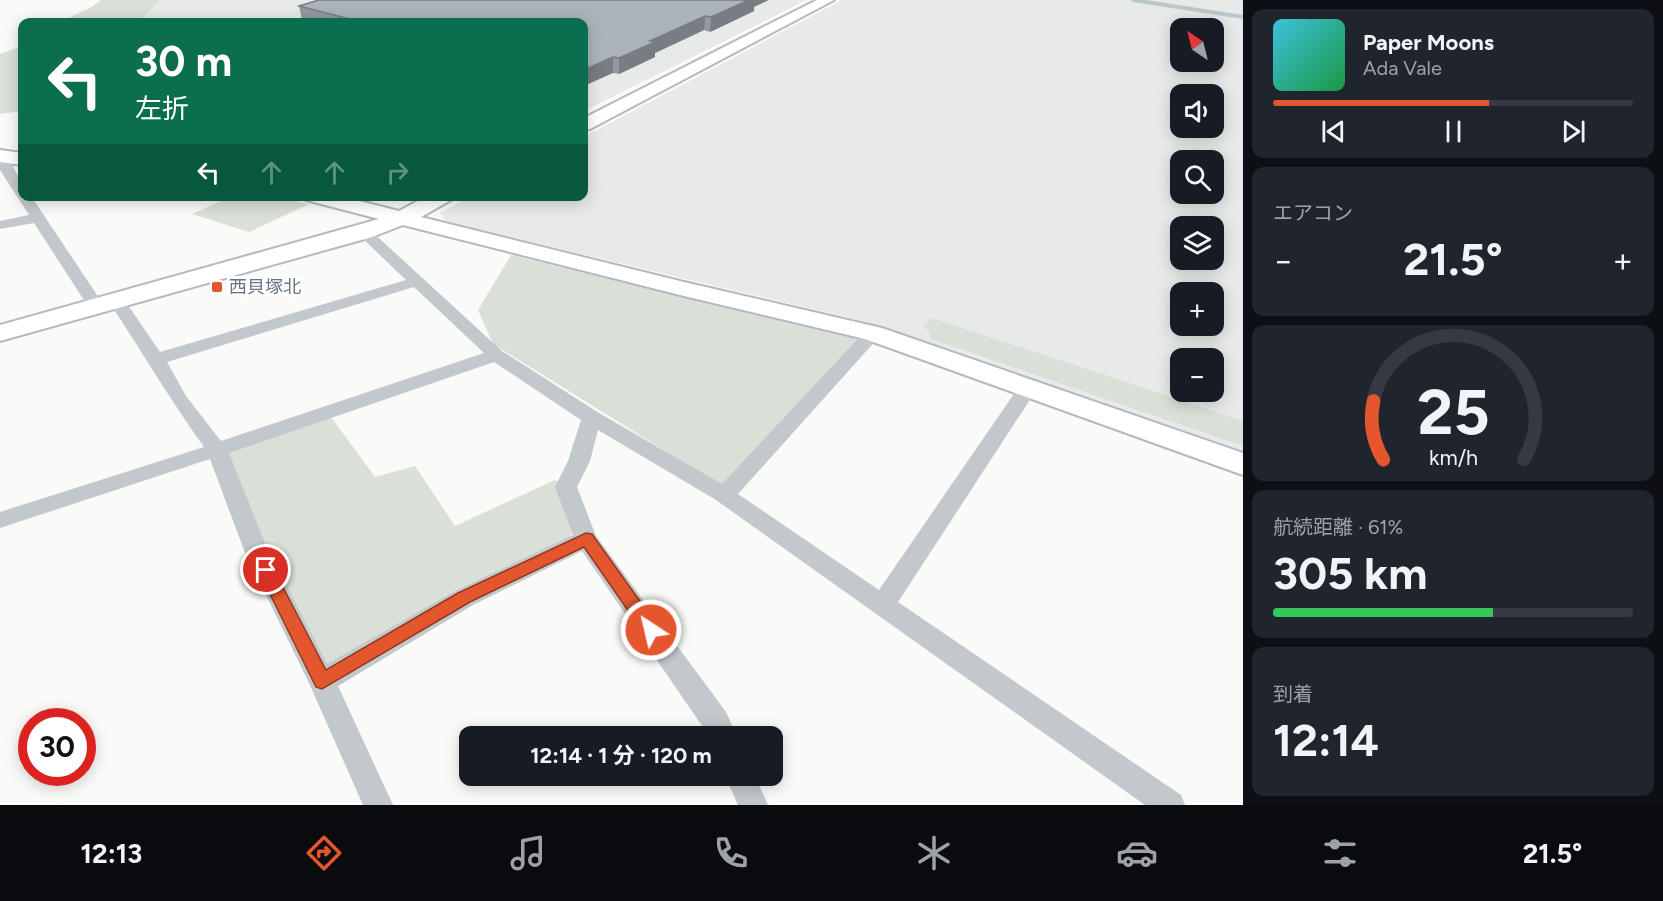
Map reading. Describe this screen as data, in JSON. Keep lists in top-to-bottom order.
{
  "places": {
    "transit": ["西貝塚北"]
  },
  "north": "top left",
  "page": {
    "map_buttons": ["+", "−"],
    "turn": ["30 m", "左折"],
    "song": ["Paper Moons", "Ada Vale"],
    "tile": [
      "エアコン",
      ["航続距離 · 61%", "305 km"],
      ["到着", "12:14"]
    ],
    "heat": ["−", "21.5°", "+"],
    "limit": "30",
    "trip": "12:14 · 1 分 · 120 m",
    "tabs": ["12:13", "21.5°"],
    "gauge": ["25", "km/h"]
  }
}
